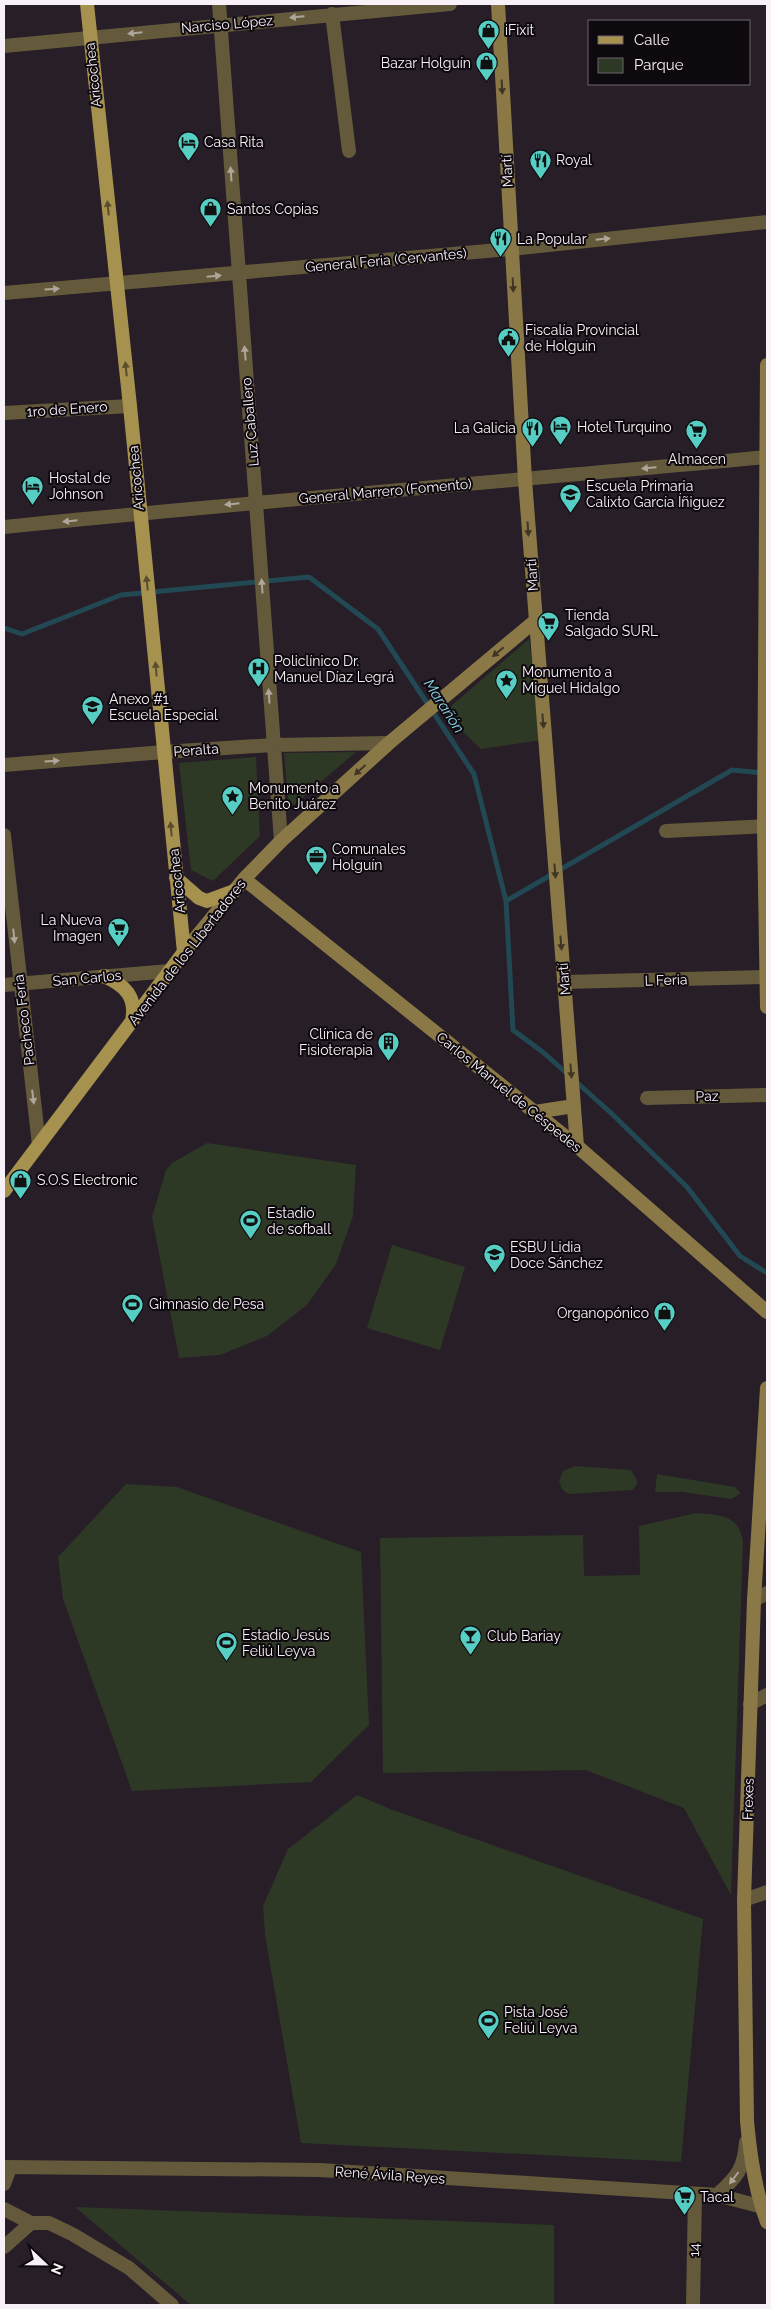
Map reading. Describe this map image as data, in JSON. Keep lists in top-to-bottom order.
{
  "streets": {
    "main road": [
      "Aricochea",
      "Martí",
      "Avenida de los Libertadores",
      "Carlos Manuel de Céspedes",
      "Frexes"
    ],
    "street": [
      "Narciso López",
      "General Feria (Cervantes)",
      "1ro de Enero",
      "Luz Caballero",
      "General Marrero (Fomento)",
      "Peralta",
      "San Carlos",
      "L Feria",
      "Pacheco Feria",
      "Paz",
      "René Ávila Reyes",
      "14"
    ]
  },
  "crossings": [
    ["Narciso López", "Aricochea"],
    ["Narciso López", "Luz Caballero"],
    ["Aricochea", "General Feria (Cervantes)"],
    ["Aricochea", "1ro de Enero"],
    ["Aricochea", "General Marrero (Fomento)"],
    ["Aricochea", "Peralta"],
    ["Aricochea", "Avenida de los Libertadores"],
    ["Martí", "General Feria (Cervantes)"],
    ["Martí", "General Marrero (Fomento)"],
    ["Martí", "Avenida de los Libertadores"],
    ["Martí", "L Feria"],
    ["Martí", "Carlos Manuel de Céspedes"],
    ["General Feria (Cervantes)", "Luz Caballero"],
    ["Luz Caballero", "General Marrero (Fomento)"],
    ["Luz Caballero", "Peralta"],
    ["Luz Caballero", "Avenida de los Libertadores"],
    ["Peralta", "Avenida de los Libertadores"],
    ["Avenida de los Libertadores", "San Carlos"],
    ["Avenida de los Libertadores", "Pacheco Feria"],
    ["Avenida de los Libertadores", "Carlos Manuel de Céspedes"],
    ["San Carlos", "Pacheco Feria"],
    ["Frexes", "René Ávila Reyes"],
    ["René Ávila Reyes", "14"]
  ],
  "one_way": [
    "Narciso López",
    "Aricochea",
    "Martí",
    "General Feria (Cervantes)",
    "Luz Caballero",
    "General Marrero (Fomento)",
    "Peralta",
    "Avenida de los Libertadores",
    "Pacheco Feria"
  ],
  "water": ["Marañón"],
  "places": {
    "shop": [
      "iFixit",
      "Bazar Holguín",
      "Santos Copias",
      "S.O.S Electronic",
      "Organopónico"
    ],
    "hotel": ["Casa Rita", "Hotel Turquino", "Hostal de Johnson"],
    "restaurant": ["Royal", "La Popular", "La Galicia"],
    "public building": ["Fiscalía Provincial de Holguín"],
    "supermarket": [
      "Almacen",
      "Tienda Salgado SURL",
      "La Nueva Imagen",
      "Tacal"
    ],
    "school or university": ["Escuela Primaria Calixto García Íñiguez", "Anexo #1 Escuela Especial", "ESBU Lidia Doce Sánchez"],
    "hospital": ["Policlínico Dr. Manuel Díaz Legrá"],
    "place": ["Monumento a Miguel Hidalgo", "Monumento a Benito Juárez"],
    "office": ["Comunales Holguín"],
    "building": ["Clínica de Fisioterapia"],
    "sports": [
      "Estadio de sofball",
      "Gimnasio de Pesa",
      "Estadio Jesús Feliú Leyva",
      "Pista José Feliú Leyva"
    ],
    "bar": ["Club Bariay"]
  },
  "legend": ["Calle", "Parque"],
  "north": "right"
}
